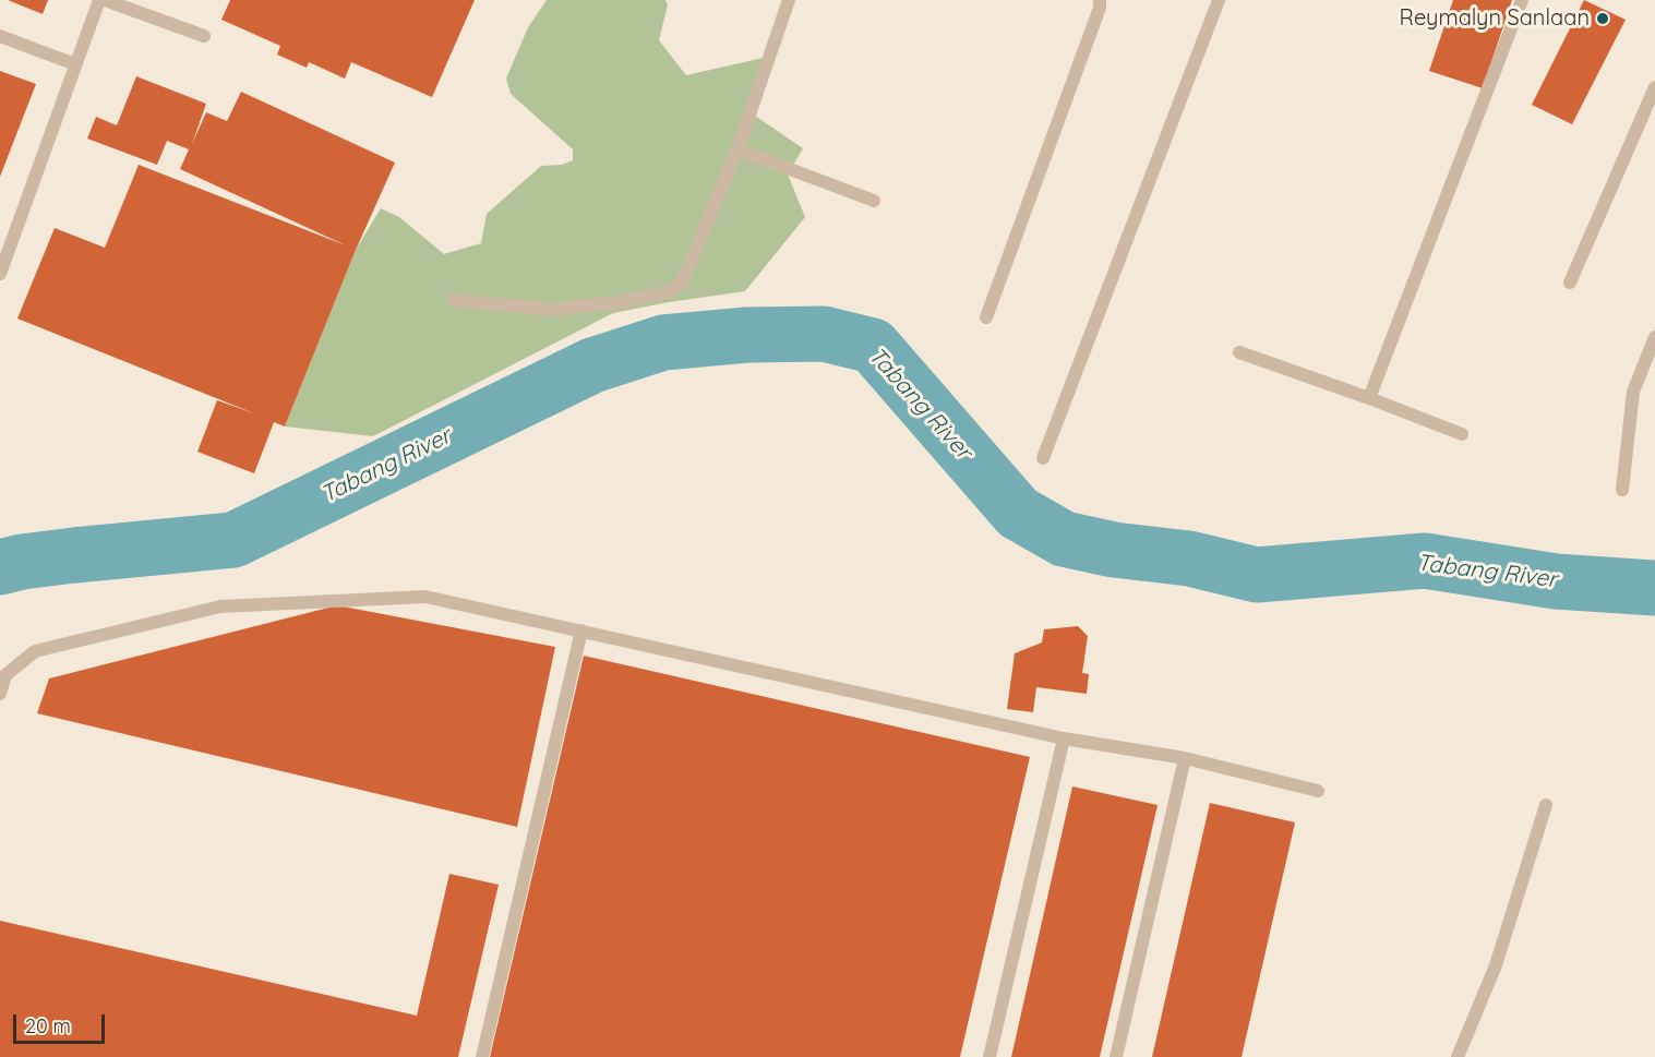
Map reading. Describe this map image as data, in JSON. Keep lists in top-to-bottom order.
{
  "water": ["Tabang River"],
  "places": ["Reymalyn Sanlaan"],
  "scale_bar": "20 m"
}
